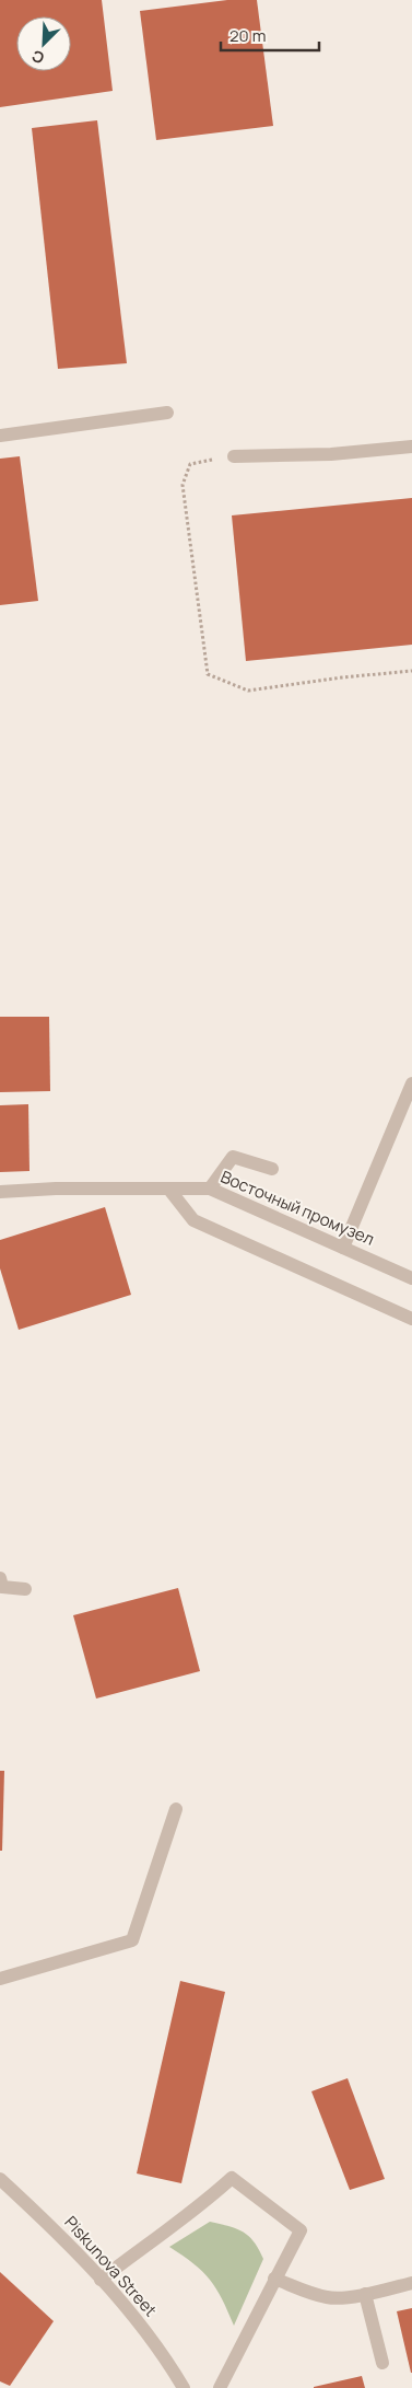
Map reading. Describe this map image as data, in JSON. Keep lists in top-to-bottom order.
{
  "streets": {
    "street": ["Восточный промузел", "Piskunova Street"]
  },
  "scale_bar": "20 m",
  "north": "bottom left"
}
